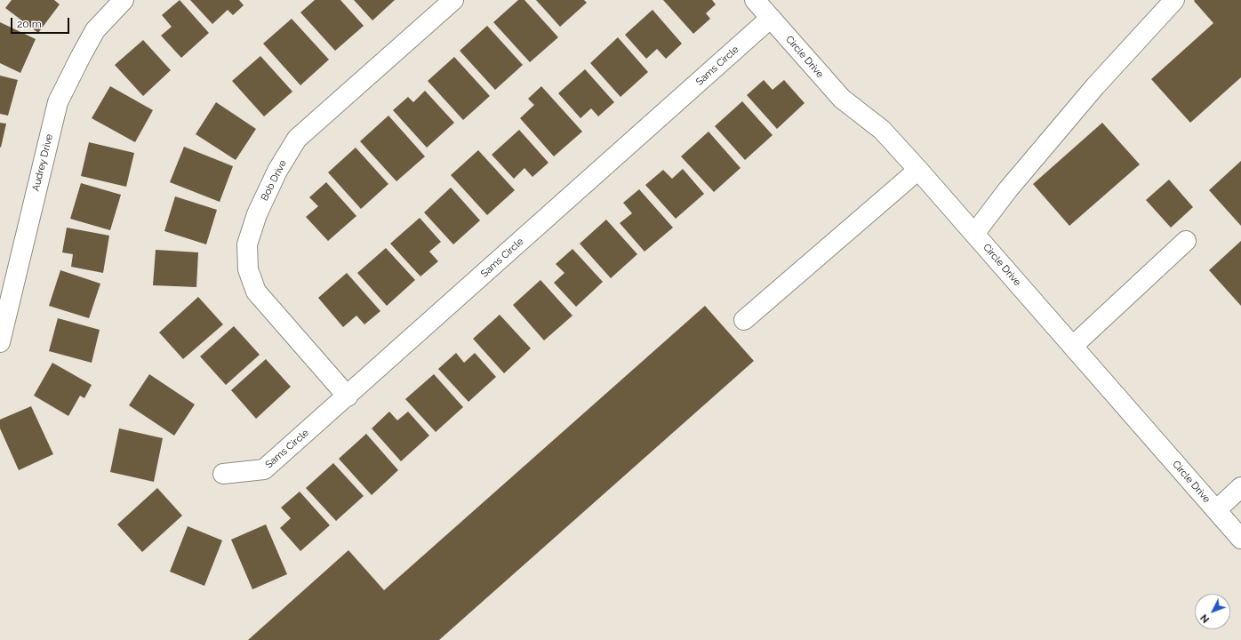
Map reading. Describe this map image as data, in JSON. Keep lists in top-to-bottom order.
{
  "streets": {
    "street": [
      "Circle Drive",
      "Sams Circle",
      "Audrey Drive",
      "Bob Drive"
    ]
  },
  "crossings": [
    ["Circle Drive", "Sams Circle"],
    ["Sams Circle", "Bob Drive"]
  ],
  "scale_bar": "20 m",
  "north": "bottom left"
}
